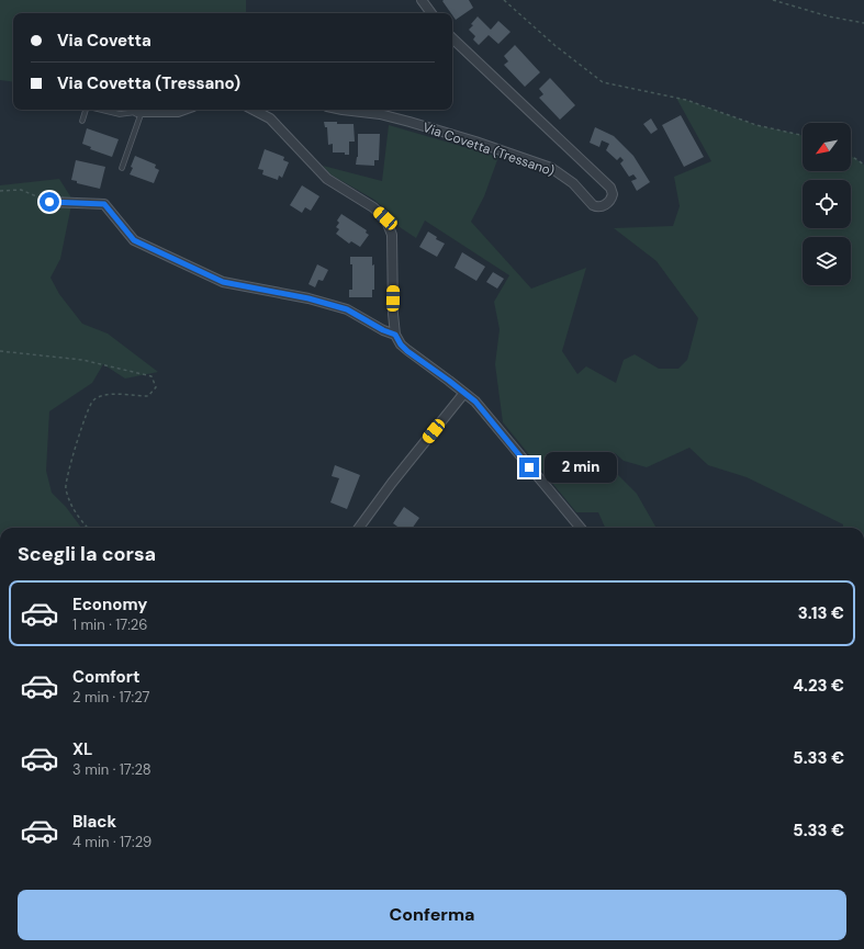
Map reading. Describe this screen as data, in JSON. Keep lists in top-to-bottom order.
{
  "streets": {
    "street": ["Via Covetta (Tressano)"]
  },
  "north": "bottom left",
  "page": {
    "banner": ["Via Covetta", "Via Covetta (Tressano)"],
    "bubble": "2 min",
    "heading": "Scegli la corsa",
    "list": [
      {
        "name": "Economy",
        "note": "1 min · 17:26",
        "value": "3.13 €"
      },
      {
        "name": "Comfort",
        "note": "2 min · 17:27",
        "value": "4.23 €"
      },
      {
        "name": "XL",
        "note": "3 min · 17:28",
        "value": "5.33 €"
      },
      {
        "name": "Black",
        "note": "4 min · 17:29",
        "value": "5.33 €"
      }
    ],
    "buttons": "Conferma"
  }
}
